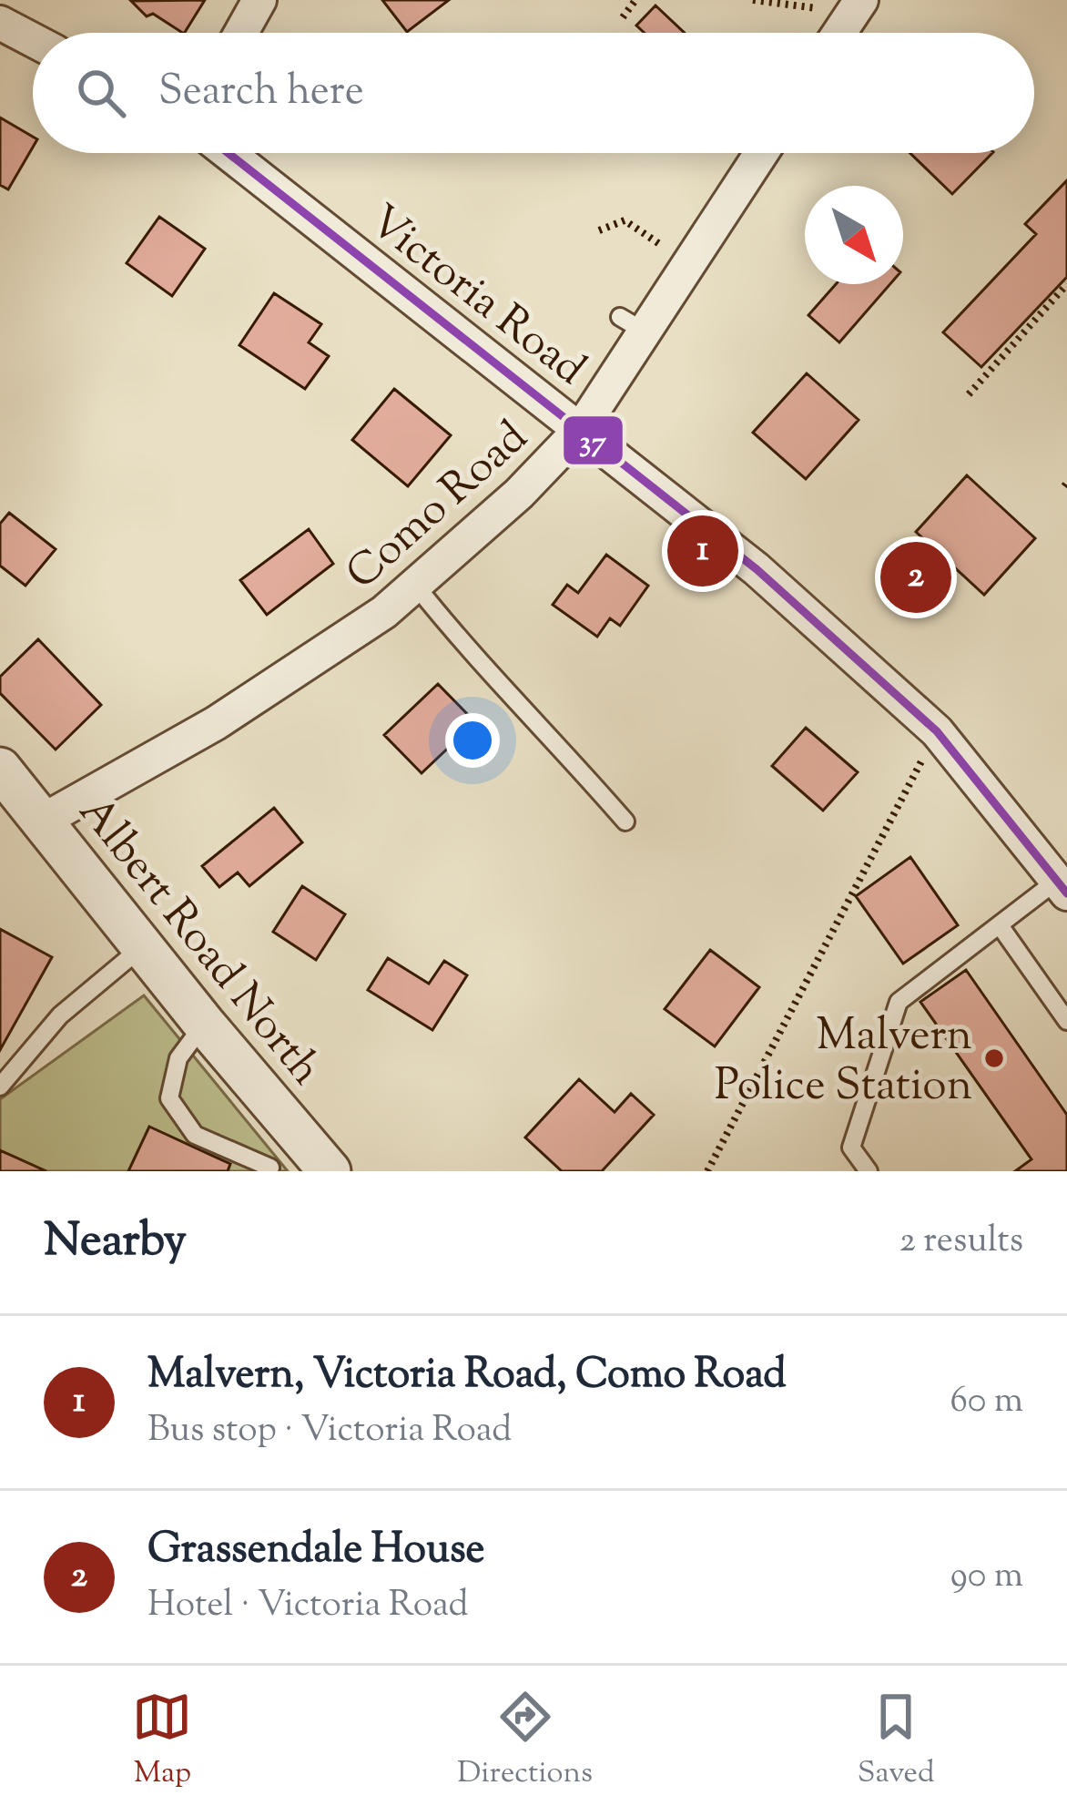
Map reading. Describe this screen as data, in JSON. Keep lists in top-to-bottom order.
{
  "streets": {
    "street": ["Victoria Road", "Como Road", "Albert Road North"]
  },
  "crossings": [
    ["Victoria Road", "Como Road"],
    ["Como Road", "Albert Road North"]
  ],
  "places": ["Malvern Police Station"],
  "lines": ["transit line 37"],
  "north": "bottom right",
  "page": {
    "search": "Search here",
    "pins": ["1", "2"],
    "heading": ["Nearby", "2 results"],
    "list": [
      {
        "mark": "1",
        "name": "Malvern, Victoria Road, Como Road",
        "note": "Bus stop · Victoria Road",
        "value": "60 m"
      },
      {
        "mark": "2",
        "name": "Grassendale House",
        "note": "Hotel · Victoria Road",
        "value": "90 m"
      }
    ],
    "nav": ["Map", "Directions", "Saved"]
  }
}
